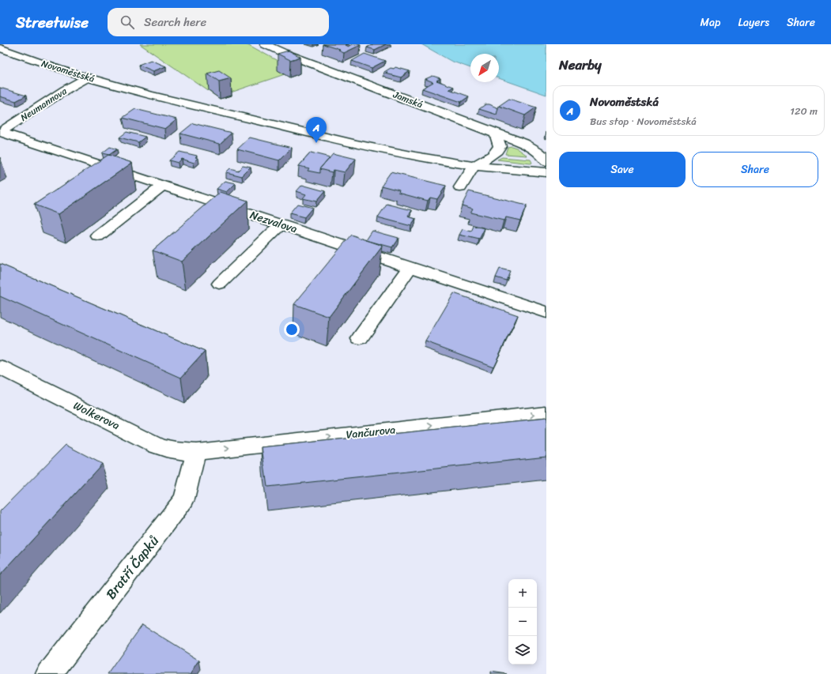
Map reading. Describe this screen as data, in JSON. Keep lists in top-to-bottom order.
{
  "streets": {
    "street": [
      "Novoměstská",
      "Jamská",
      "Neumannova",
      "Nezvalova",
      "Wolkerova",
      "Vančurova",
      "Bratří Čapků"
    ]
  },
  "crossings": [
    ["Novoměstská", "Neumannova"],
    ["Neumannova", "Nezvalova"],
    ["Wolkerova", "Vančurova"],
    ["Wolkerova", "Bratří Čapků"],
    ["Vančurova", "Bratří Čapků"]
  ],
  "one_way": ["Vančurova"],
  "north": "bottom left",
  "page": {
    "header": "Streetwise",
    "search": "Search here",
    "nav": ["Map", "Layers", "Share"],
    "heading": "Nearby",
    "list": [
      {
        "mark": "A",
        "name": "Novoměstská",
        "note": "Bus stop · Novoměstská",
        "value": "120 m"
      }
    ],
    "pins": "A",
    "buttons": ["Save", "Share"],
    "map_buttons": ["+", "−"]
  }
}
